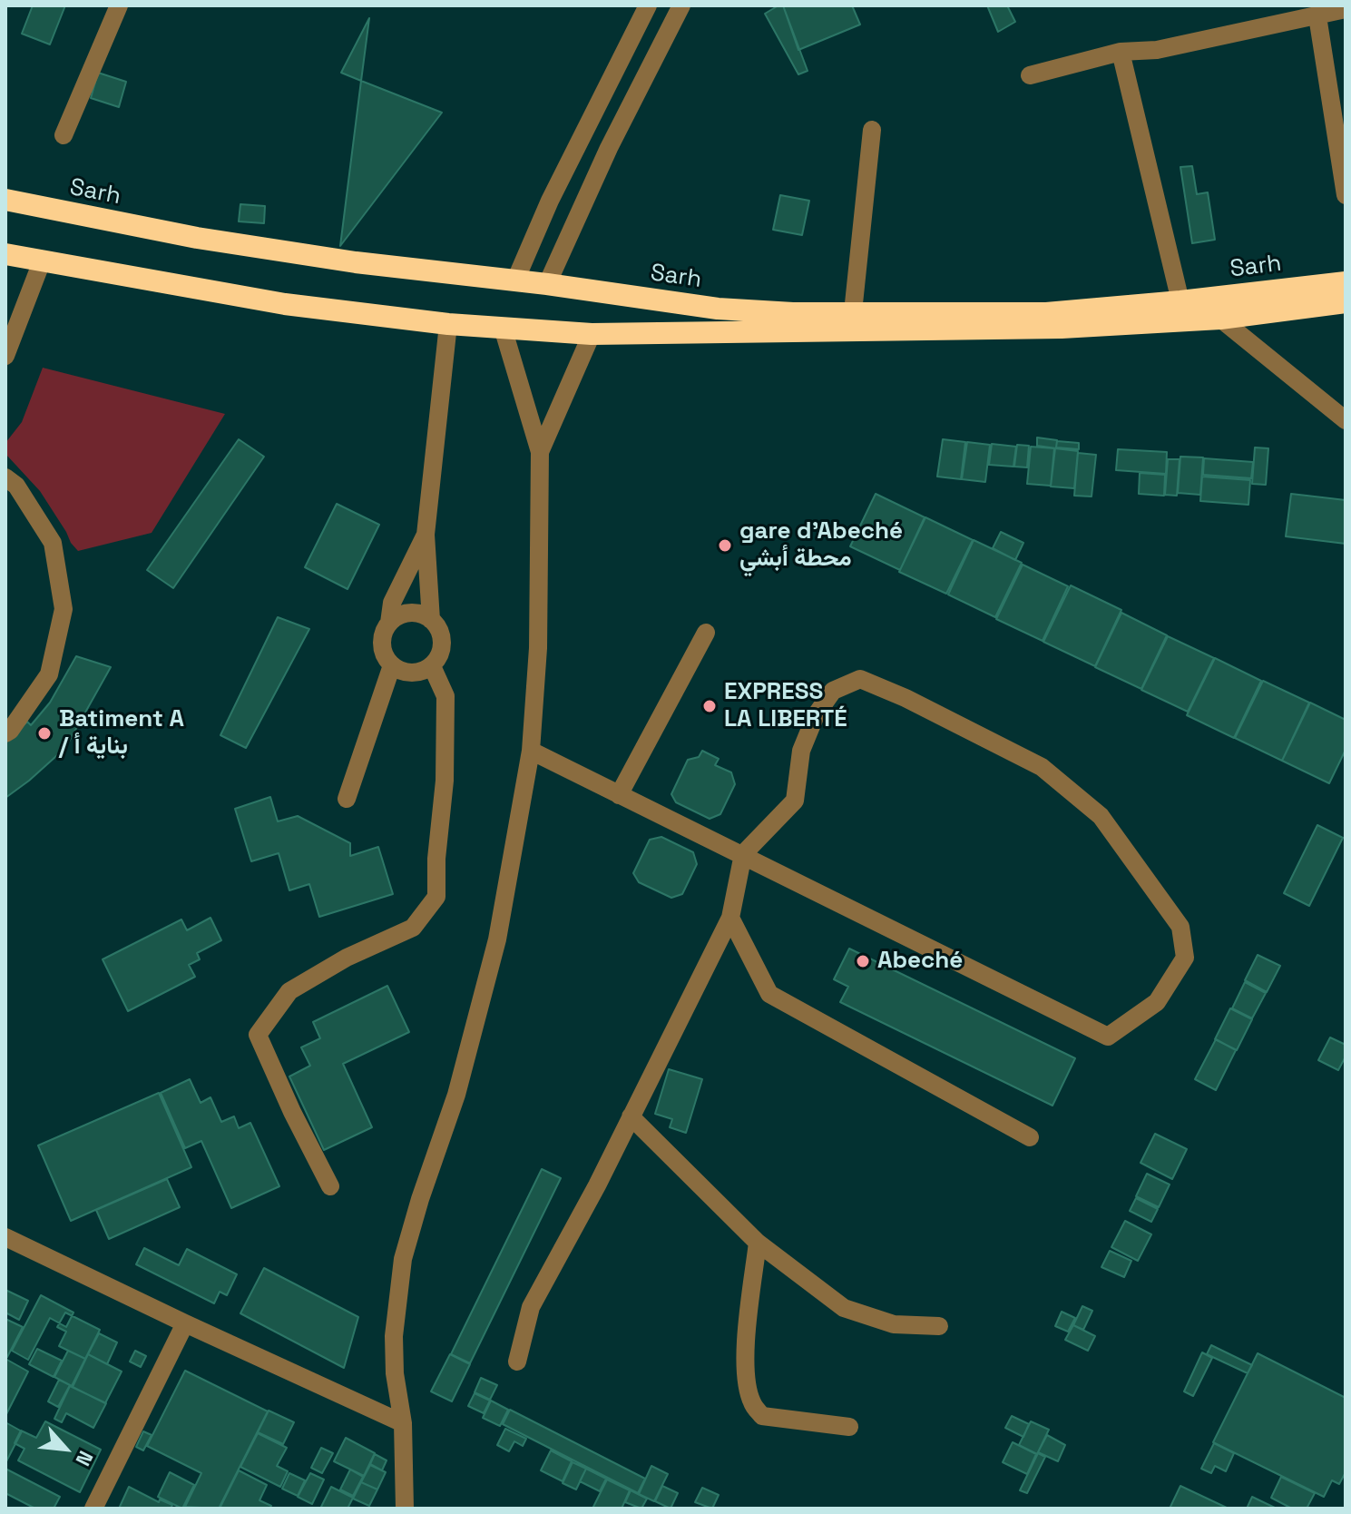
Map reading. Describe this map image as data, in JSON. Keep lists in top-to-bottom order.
{
  "streets": {
    "highway": ["Sarh"]
  },
  "places": [
    "gare d'Abeché محطة أبشي",
    "EXPRESS LA LIBERTÉ",
    "Batiment A / بناية أ",
    "Abeché"
  ],
  "north": "bottom right"
}
